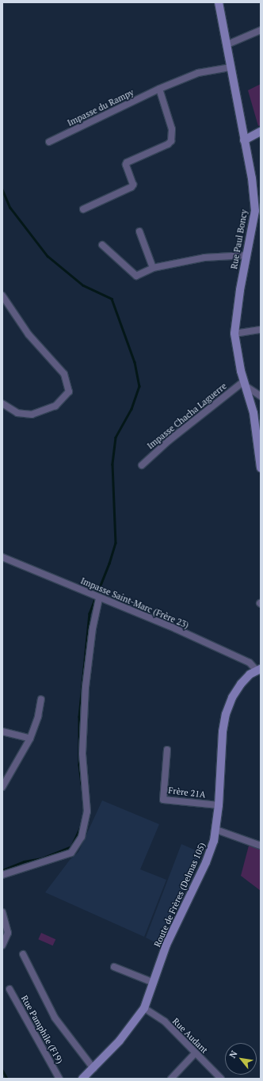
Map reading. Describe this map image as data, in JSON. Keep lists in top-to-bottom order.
{
  "streets": {
    "street": [
      "Impasse du Rampy",
      "Rue Paul Boncy",
      "Impasse Chacha Laguerre",
      "Impasse Saint-Marc (Frère 23)",
      "Frère 21A",
      "Route de Frères (Delmas 105)",
      "Rue Pamphile (F19)",
      "Rue Audant"
    ]
  },
  "crossings": [
    ["Impasse du Rampy", "Rue Paul Boncy"],
    ["Rue Paul Boncy", "Impasse Chacha Laguerre"],
    ["Impasse Saint-Marc (Frère 23)", "Route de Frères (Delmas 105)"],
    ["Frère 21A", "Route de Frères (Delmas 105)"],
    ["Route de Frères (Delmas 105)", "Rue Audant"]
  ],
  "north": "top left"
}
